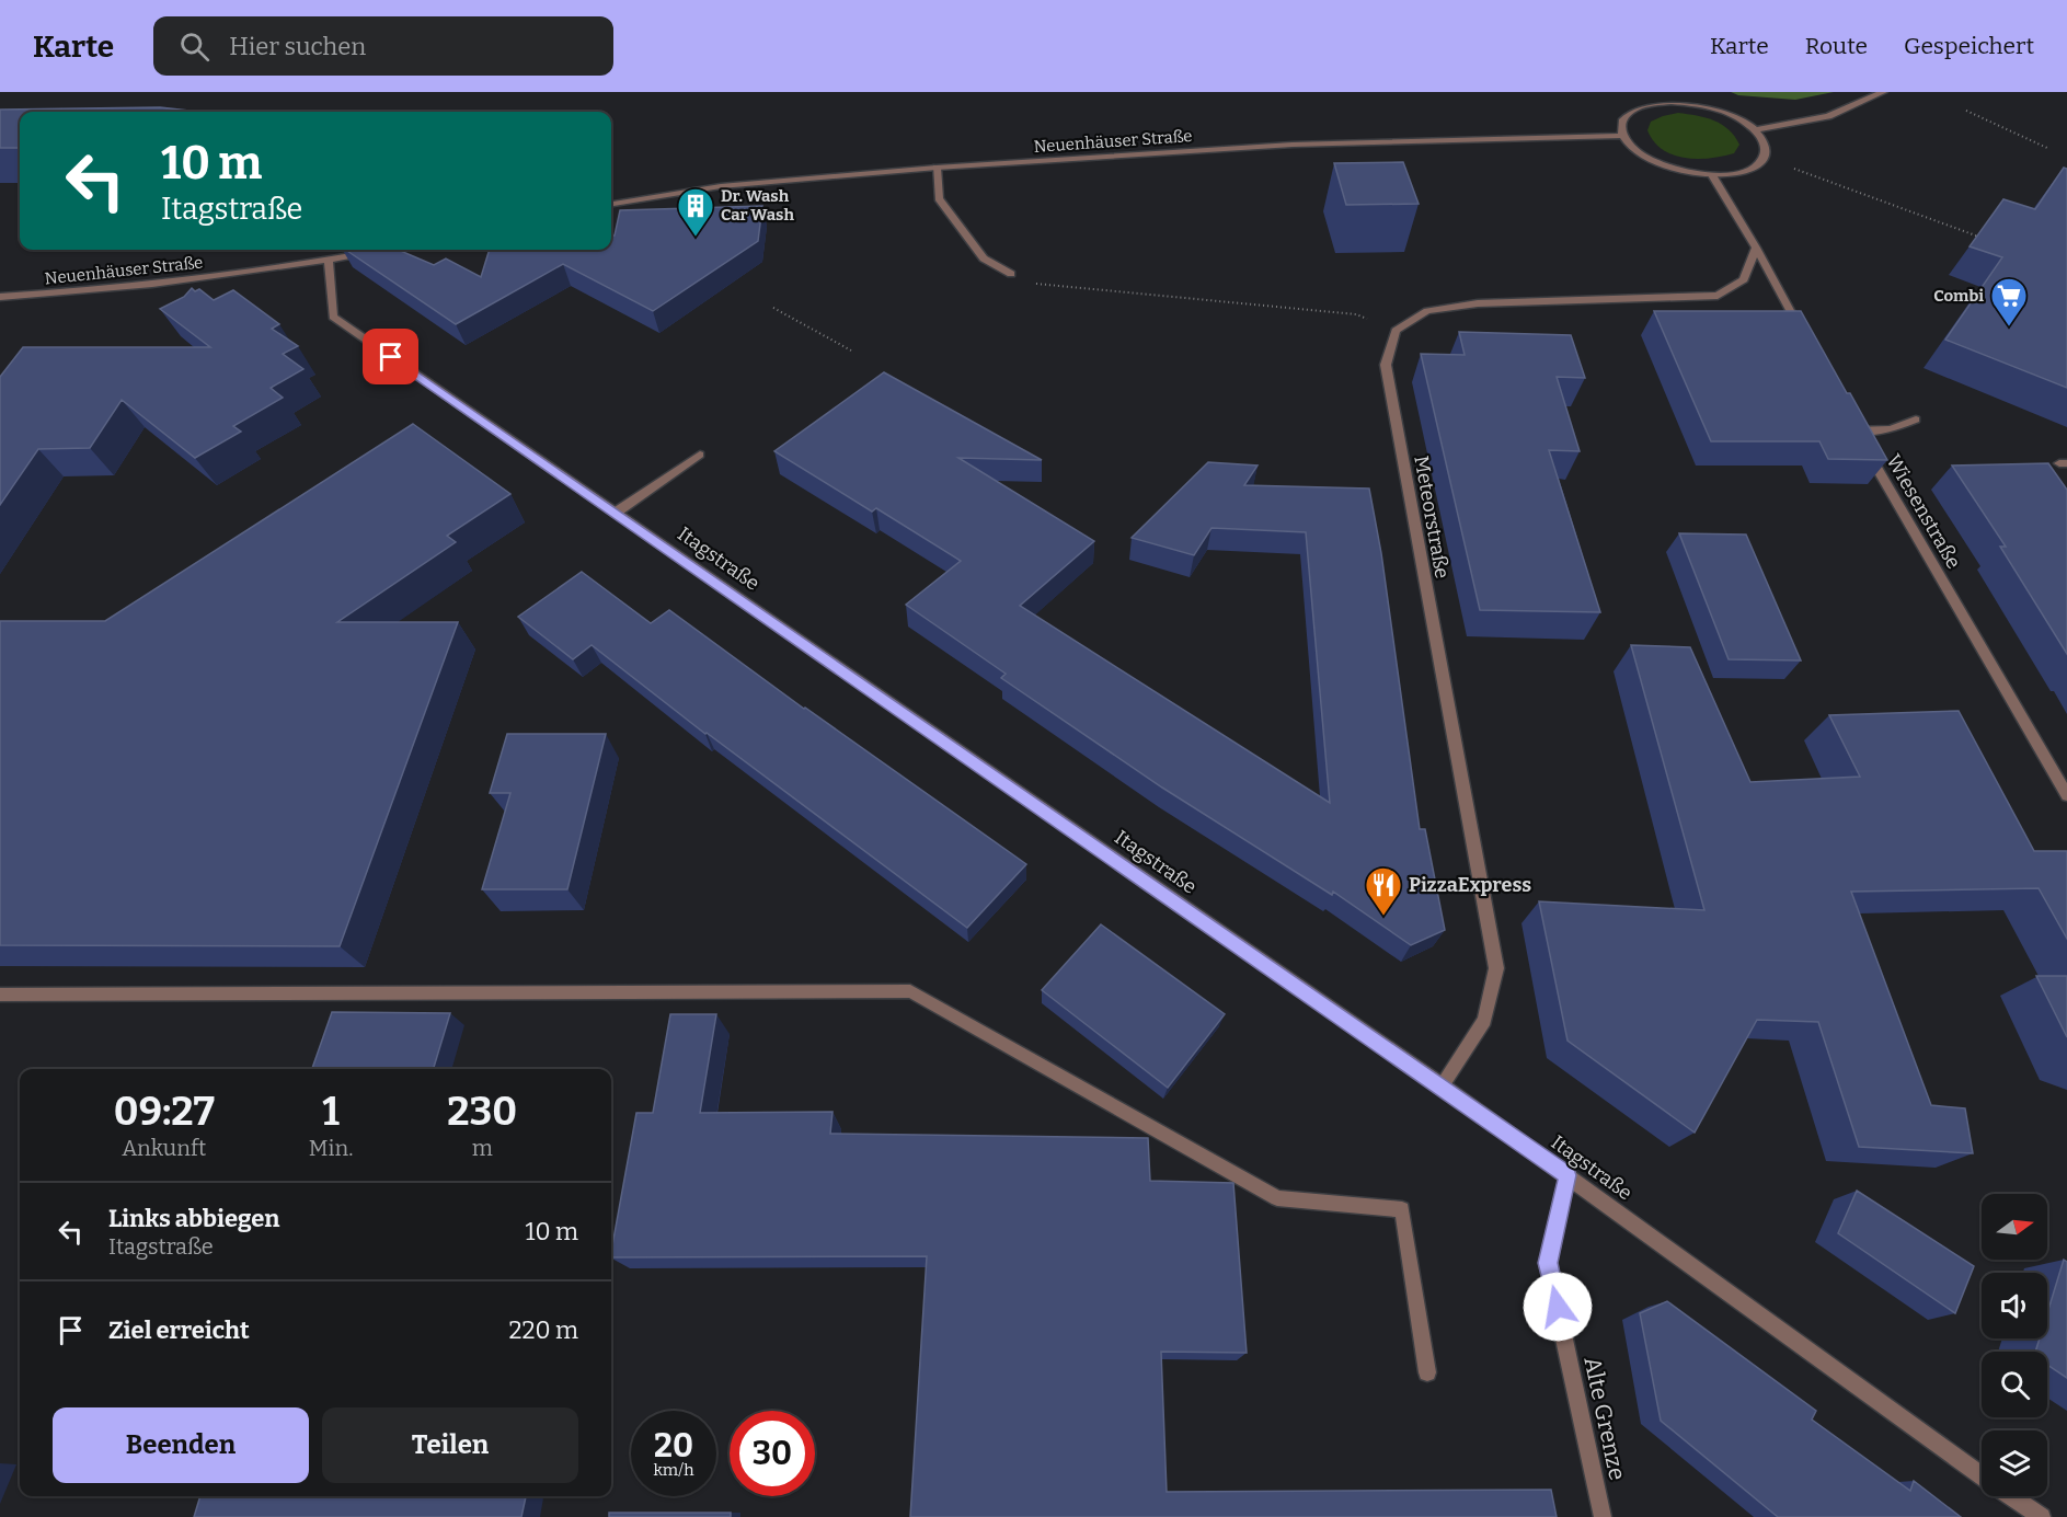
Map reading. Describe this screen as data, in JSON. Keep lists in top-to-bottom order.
{
  "streets": {
    "street": [
      "Neuenhäuser Straße",
      "Wiesenstraße",
      "Meteorstraße",
      "Itagstraße",
      "Alte Grenze"
    ]
  },
  "crossings": [
    ["Neuenhäuser Straße", "Itagstraße"],
    ["Meteorstraße", "Itagstraße"],
    ["Itagstraße", "Alte Grenze"]
  ],
  "places": {
    "building": ["Dr. Wash Car Wash"],
    "supermarket": ["Combi"],
    "restaurant": ["PizzaExpress"]
  },
  "north": "right",
  "page": {
    "header": "Karte",
    "search": "Hier suchen",
    "nav": ["Karte", "Route", "Gespeichert"],
    "turn": ["10 m", "Itagstraße"],
    "eta": [
      "09:27",
      "Ankunft",
      "1",
      "Min.",
      "230",
      "m"
    ],
    "list": [
      {
        "name": "Links abbiegen",
        "note": "Itagstraße",
        "value": "10 m"
      },
      {
        "name": "Ziel erreicht",
        "value": "220 m"
      }
    ],
    "buttons": ["Beenden", "Teilen"],
    "speed": "20 km/h",
    "limit": "30"
  }
}
